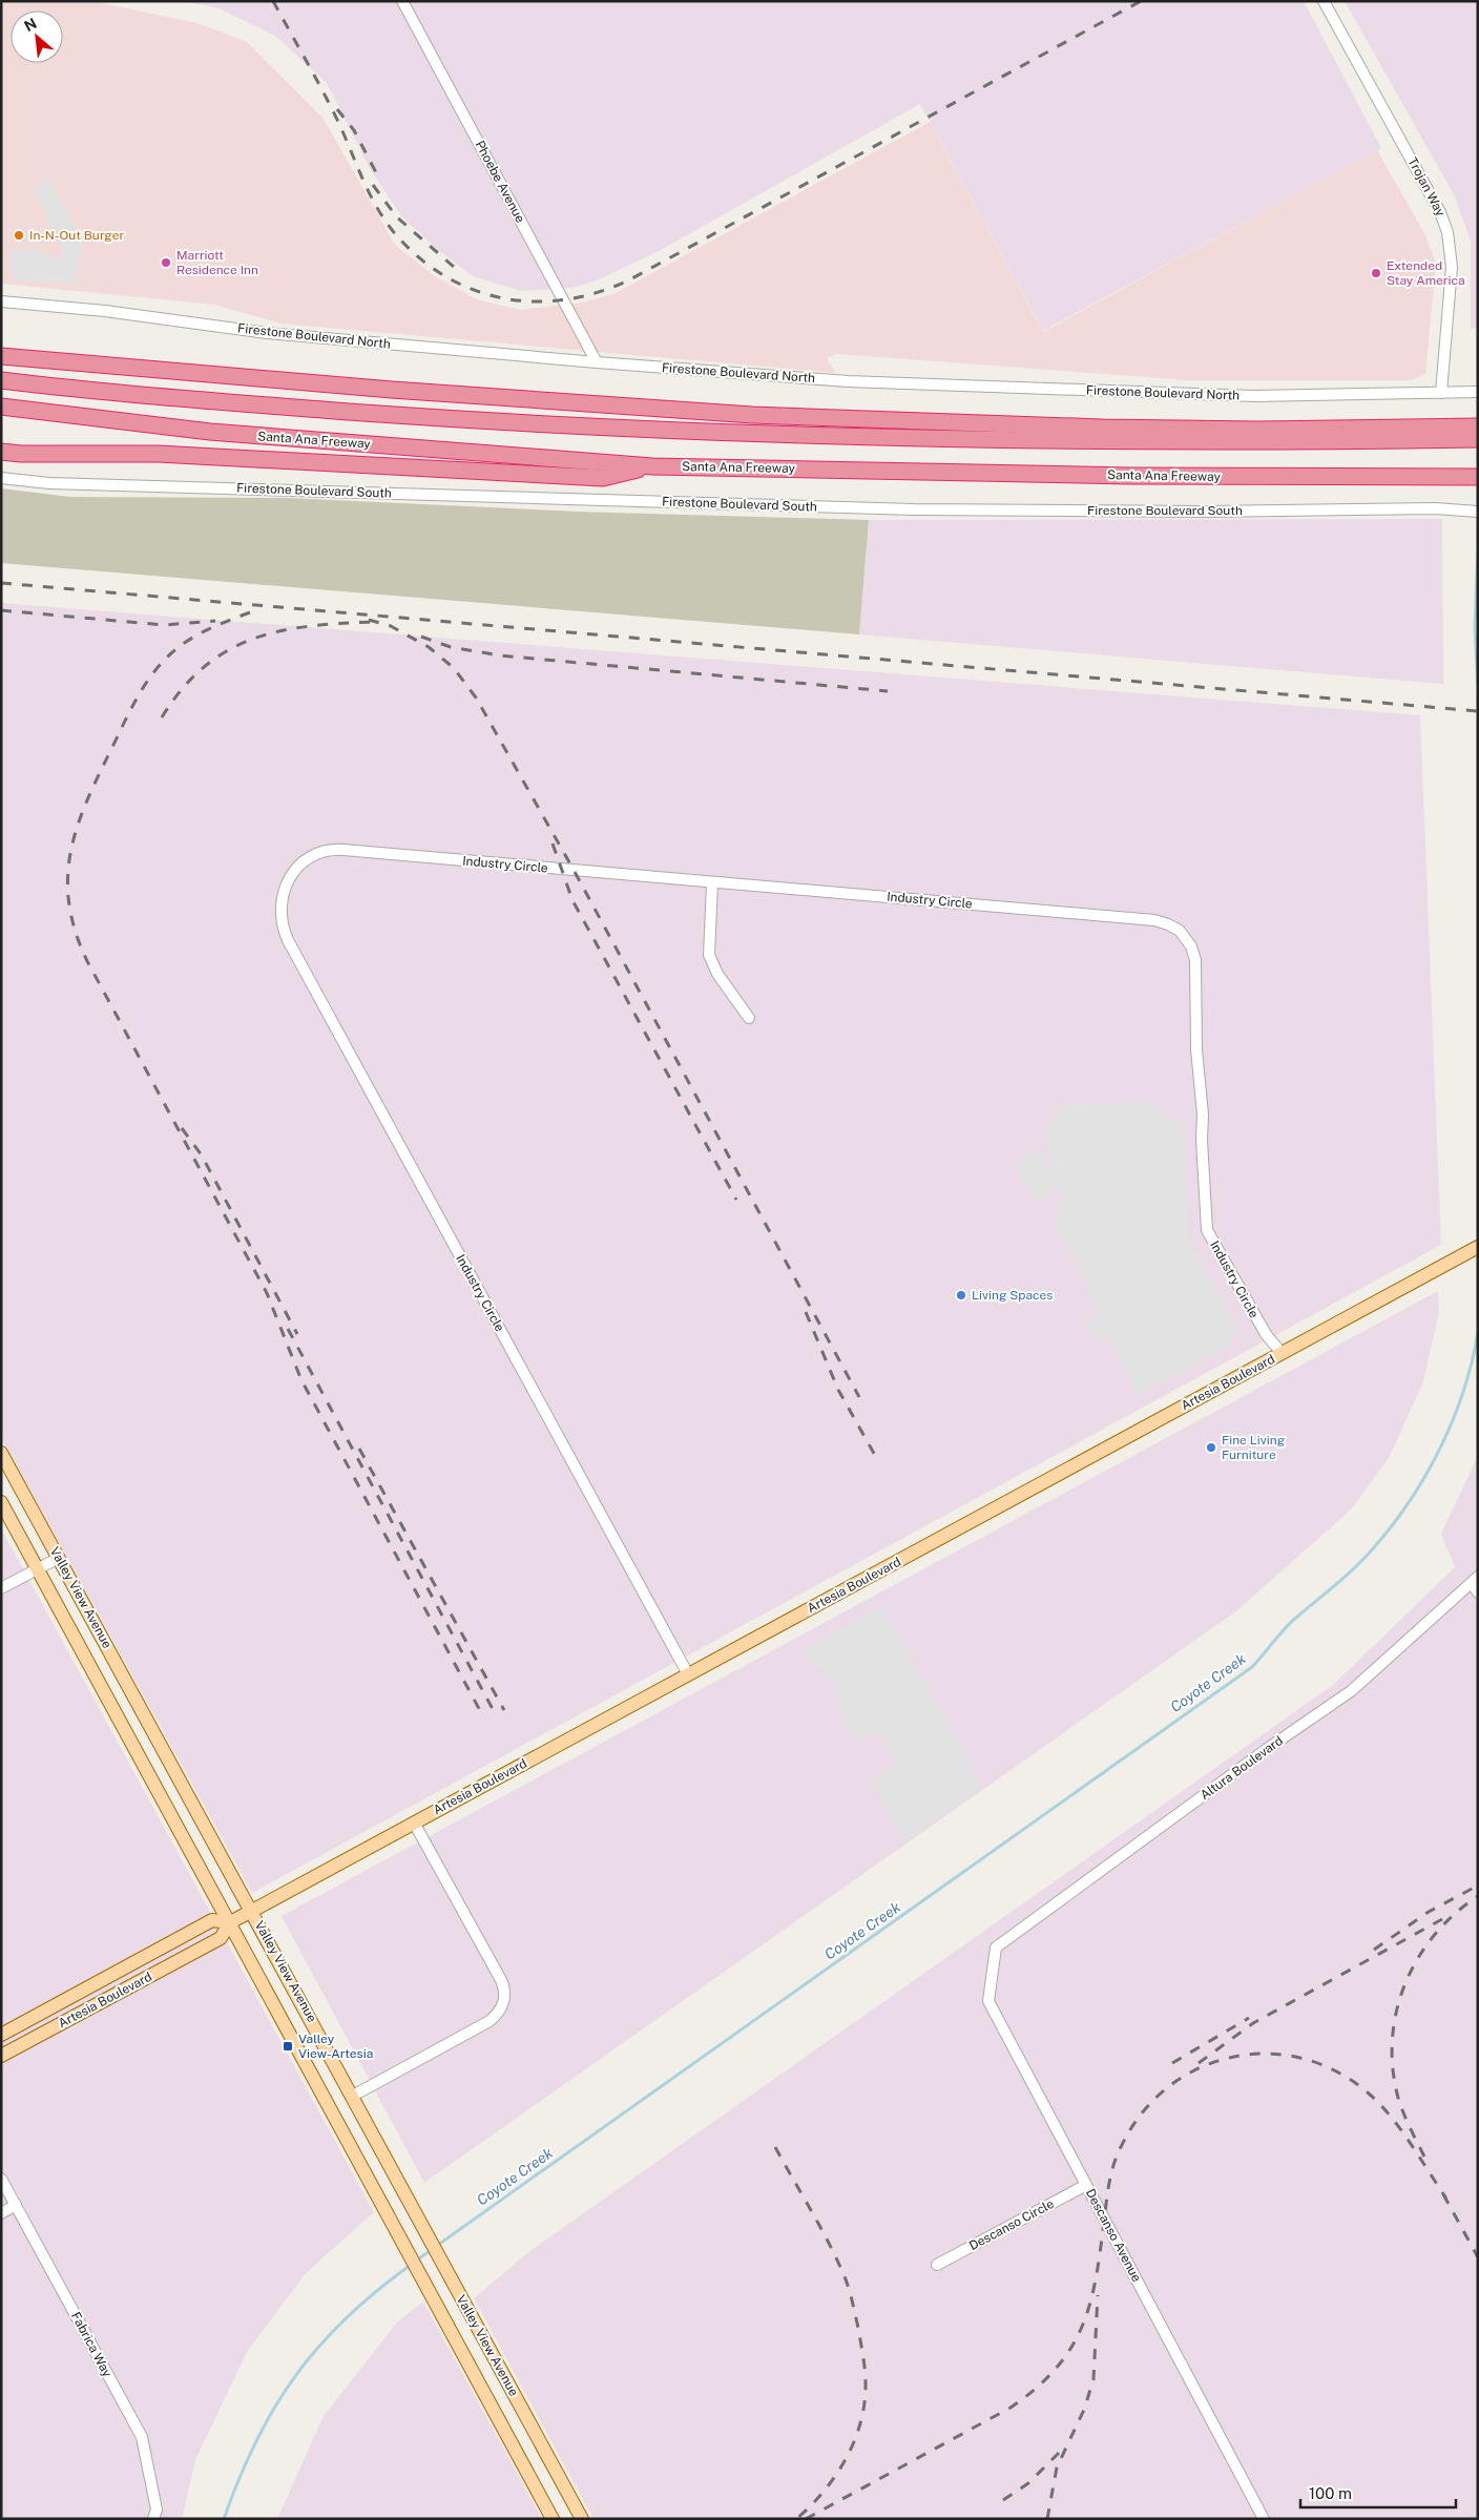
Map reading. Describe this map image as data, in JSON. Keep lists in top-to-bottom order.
{
  "streets": {
    "highway": ["Santa Ana Freeway"],
    "main road": ["Artesia Boulevard", "Valley View Avenue"],
    "street": [
      "Phoebe Avenue",
      "Trojan Way",
      "Firestone Boulevard North",
      "Firestone Boulevard South",
      "Industry Circle",
      "Altura Boulevard",
      "Descanso Circle",
      "Descanso Avenue",
      "Fabrica Way"
    ]
  },
  "crossings": [
    ["Phoebe Avenue", "Firestone Boulevard North"],
    ["Trojan Way", "Firestone Boulevard North"],
    ["Industry Circle", "Artesia Boulevard"],
    ["Artesia Boulevard", "Valley View Avenue"],
    ["Altura Boulevard", "Descanso Avenue"],
    ["Descanso Circle", "Descanso Avenue"]
  ],
  "water": ["Coyote Creek"],
  "places": {
    "other": [
      "In-N-Out Burger",
      "Marriott Residence Inn",
      "Extended Stay America",
      "Living Spaces",
      "Fine Living Furniture"
    ],
    "transit": ["Valley View-Artesia"]
  },
  "scale_bar": "100 m",
  "north": "top left"
}
